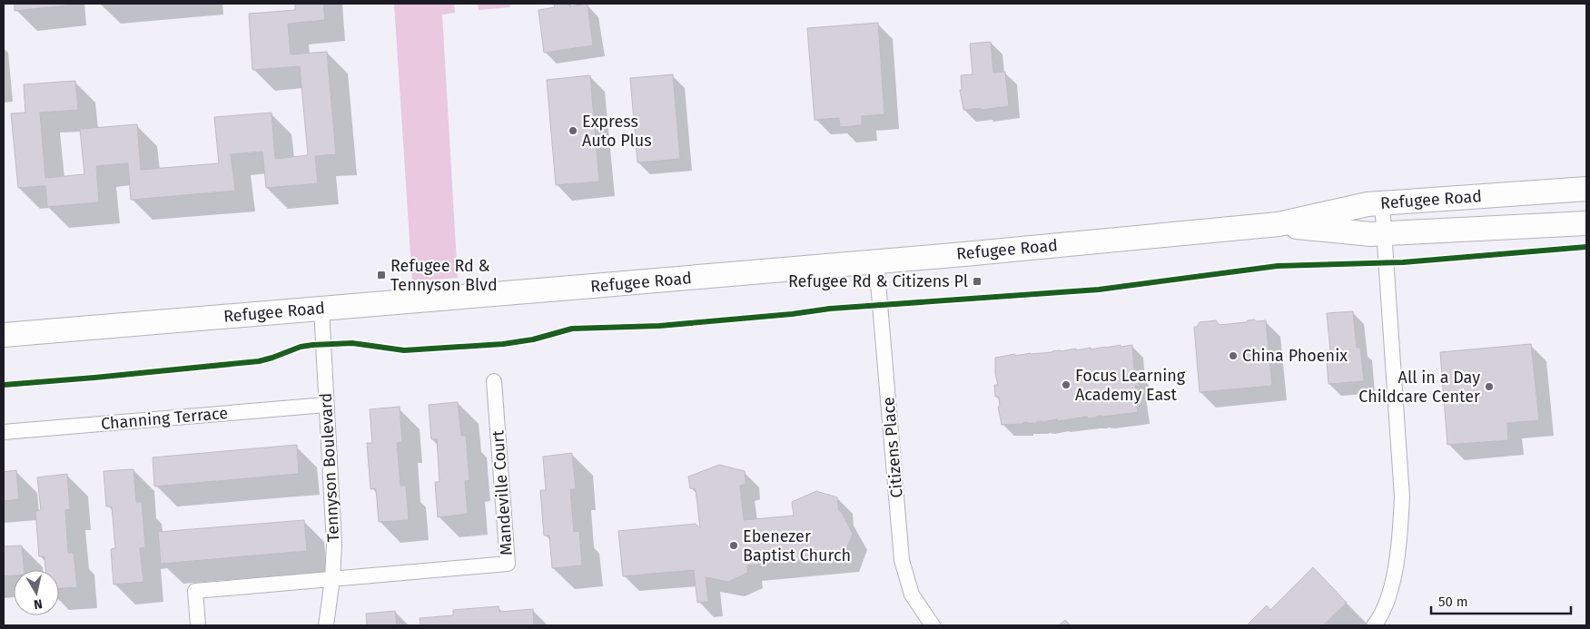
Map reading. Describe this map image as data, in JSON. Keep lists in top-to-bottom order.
{
  "streets": {
    "main road": ["Refugee Road"],
    "street": [
      "Channing Terrace",
      "Citizens Place",
      "Tennyson Boulevard",
      "Mandeville Court"
    ]
  },
  "crossings": [
    ["Refugee Road", "Citizens Place"],
    ["Refugee Road", "Tennyson Boulevard"],
    ["Channing Terrace", "Tennyson Boulevard"],
    ["Tennyson Boulevard", "Mandeville Court"]
  ],
  "places": {
    "other": [
      "Express Auto Plus",
      "China Phoenix",
      "Focus Learning Academy East",
      "All in a Day Childcare Center",
      "Ebenezer Baptist Church"
    ],
    "transit": ["Refugee Rd & Tennyson Blvd", "Refugee Rd & Citizens Pl"]
  },
  "scale_bar": "50 m",
  "north": "bottom"
}
